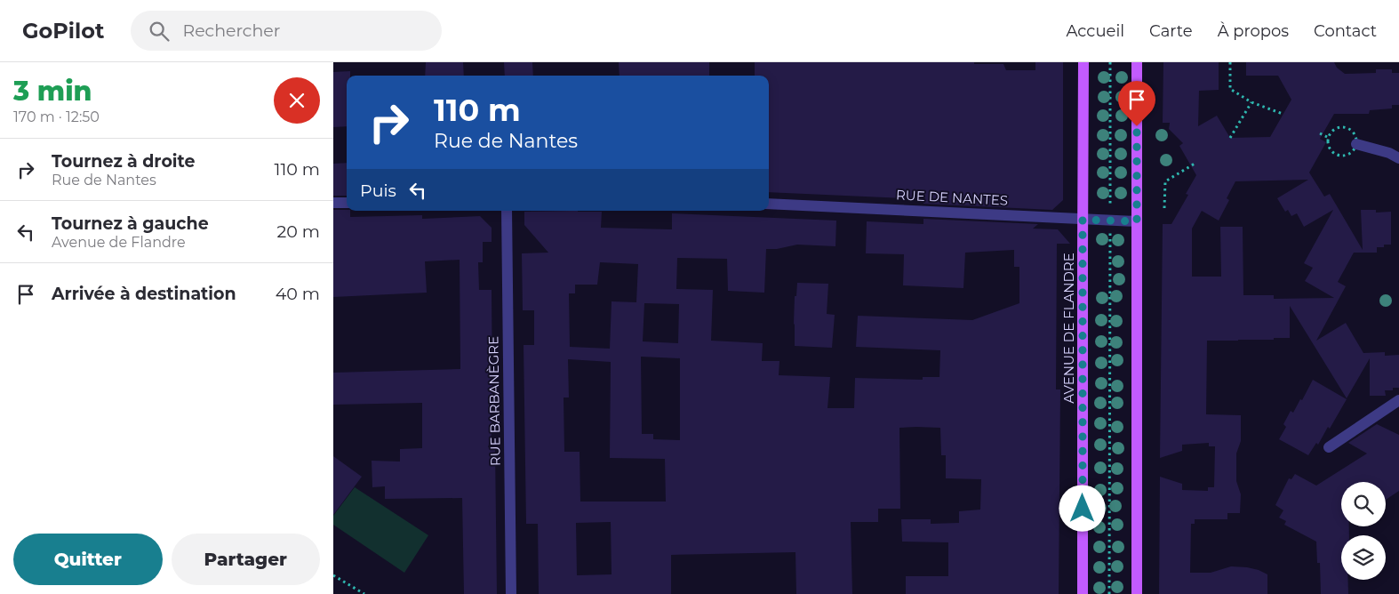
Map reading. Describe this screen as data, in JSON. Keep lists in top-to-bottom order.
{
  "streets": {
    "main road": ["AVENUE DE FLANDRE"],
    "street": ["RUE DE NANTES", "RUE BARBANÈGRE"]
  },
  "crossings": [
    ["RUE DE NANTES", "AVENUE DE FLANDRE"]
  ],
  "page": {
    "header": "GoPilot",
    "search": "Rechercher",
    "nav": [
      "Accueil",
      "Carte",
      "À propos",
      "Contact"
    ],
    "heading": ["3 min", "170 m · 12:50"],
    "turn": ["110 m", "Rue de Nantes"],
    "list": [
      {
        "name": "Tournez à droite",
        "note": "Rue de Nantes",
        "value": "110 m"
      },
      {
        "name": "Tournez à gauche",
        "note": "Avenue de Flandre",
        "value": "20 m"
      },
      {
        "name": "Arrivée à destination",
        "value": "40 m"
      }
    ],
    "then": "Puis",
    "buttons": ["Quitter", "Partager"]
  }
}
